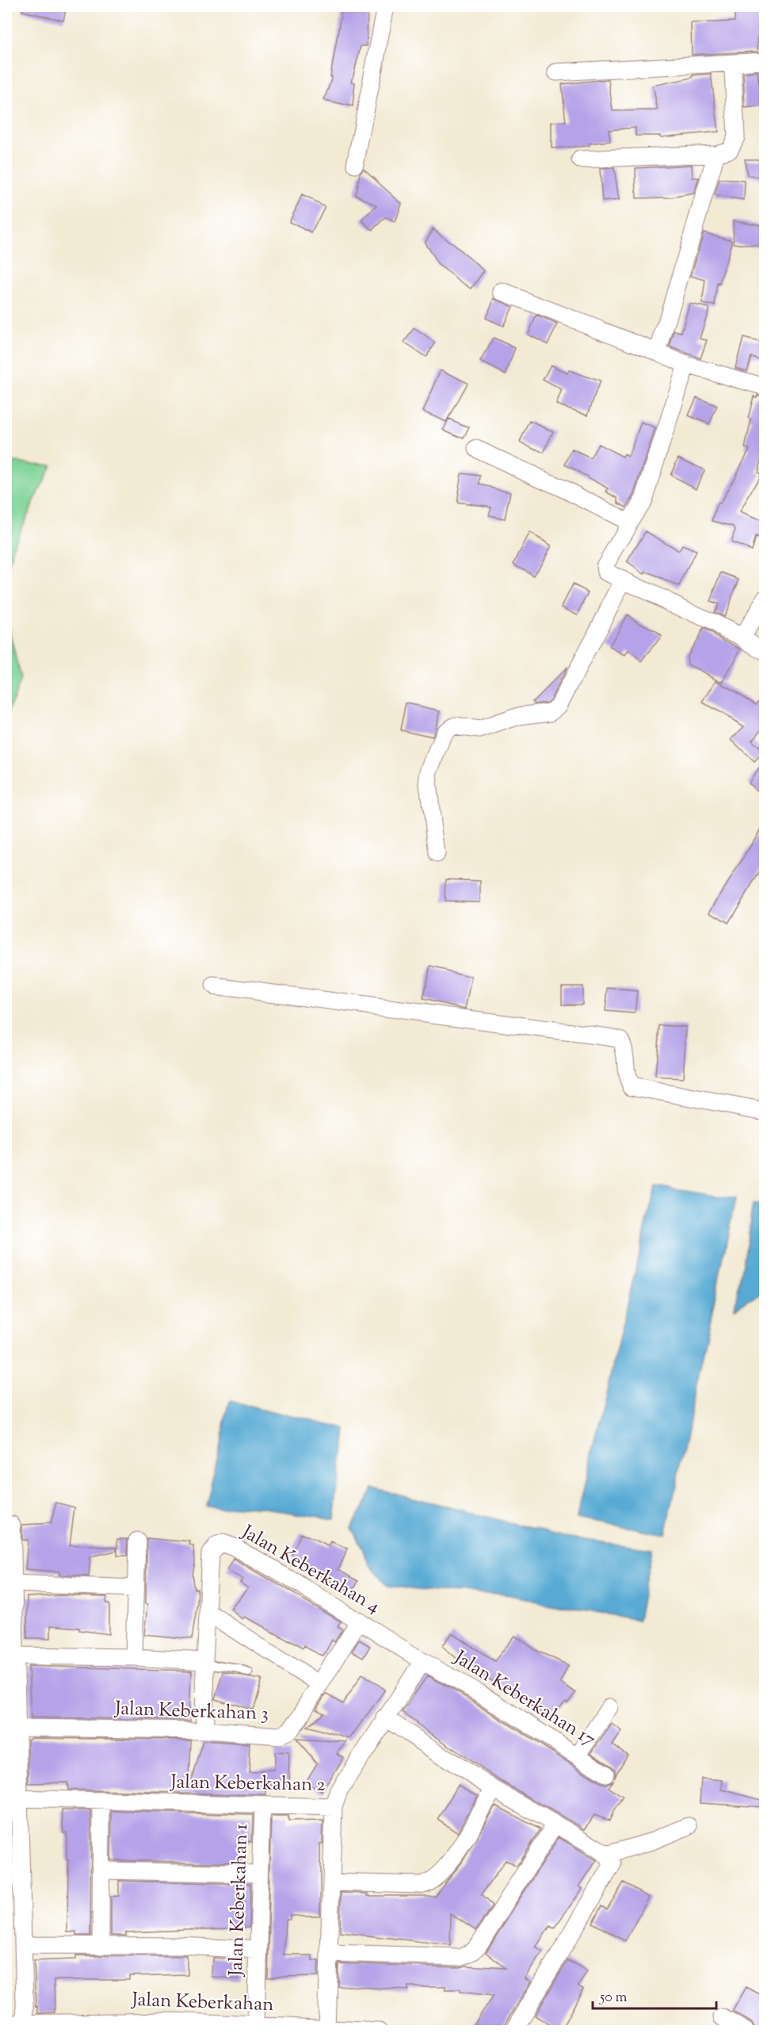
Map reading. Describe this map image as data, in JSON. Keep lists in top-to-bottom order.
{
  "streets": {
    "street": [
      "Jalan Keberkahan 4",
      "Jalan Keberkahan 17",
      "Jalan Keberkahan 3",
      "Jalan Keberkahan 2",
      "Jalan Keberkahan 1",
      "Jalan Keberkahan"
    ]
  },
  "crossings": [
    ["Jalan Keberkahan 4", "Jalan Keberkahan 17"],
    ["Jalan Keberkahan 4", "Jalan Keberkahan 3"],
    ["Jalan Keberkahan 4", "Jalan Keberkahan 2"],
    ["Jalan Keberkahan 17", "Jalan Keberkahan 2"],
    ["Jalan Keberkahan 2", "Jalan Keberkahan 1"],
    ["Jalan Keberkahan 1", "Jalan Keberkahan"]
  ],
  "scale_bar": "50 m"
}
